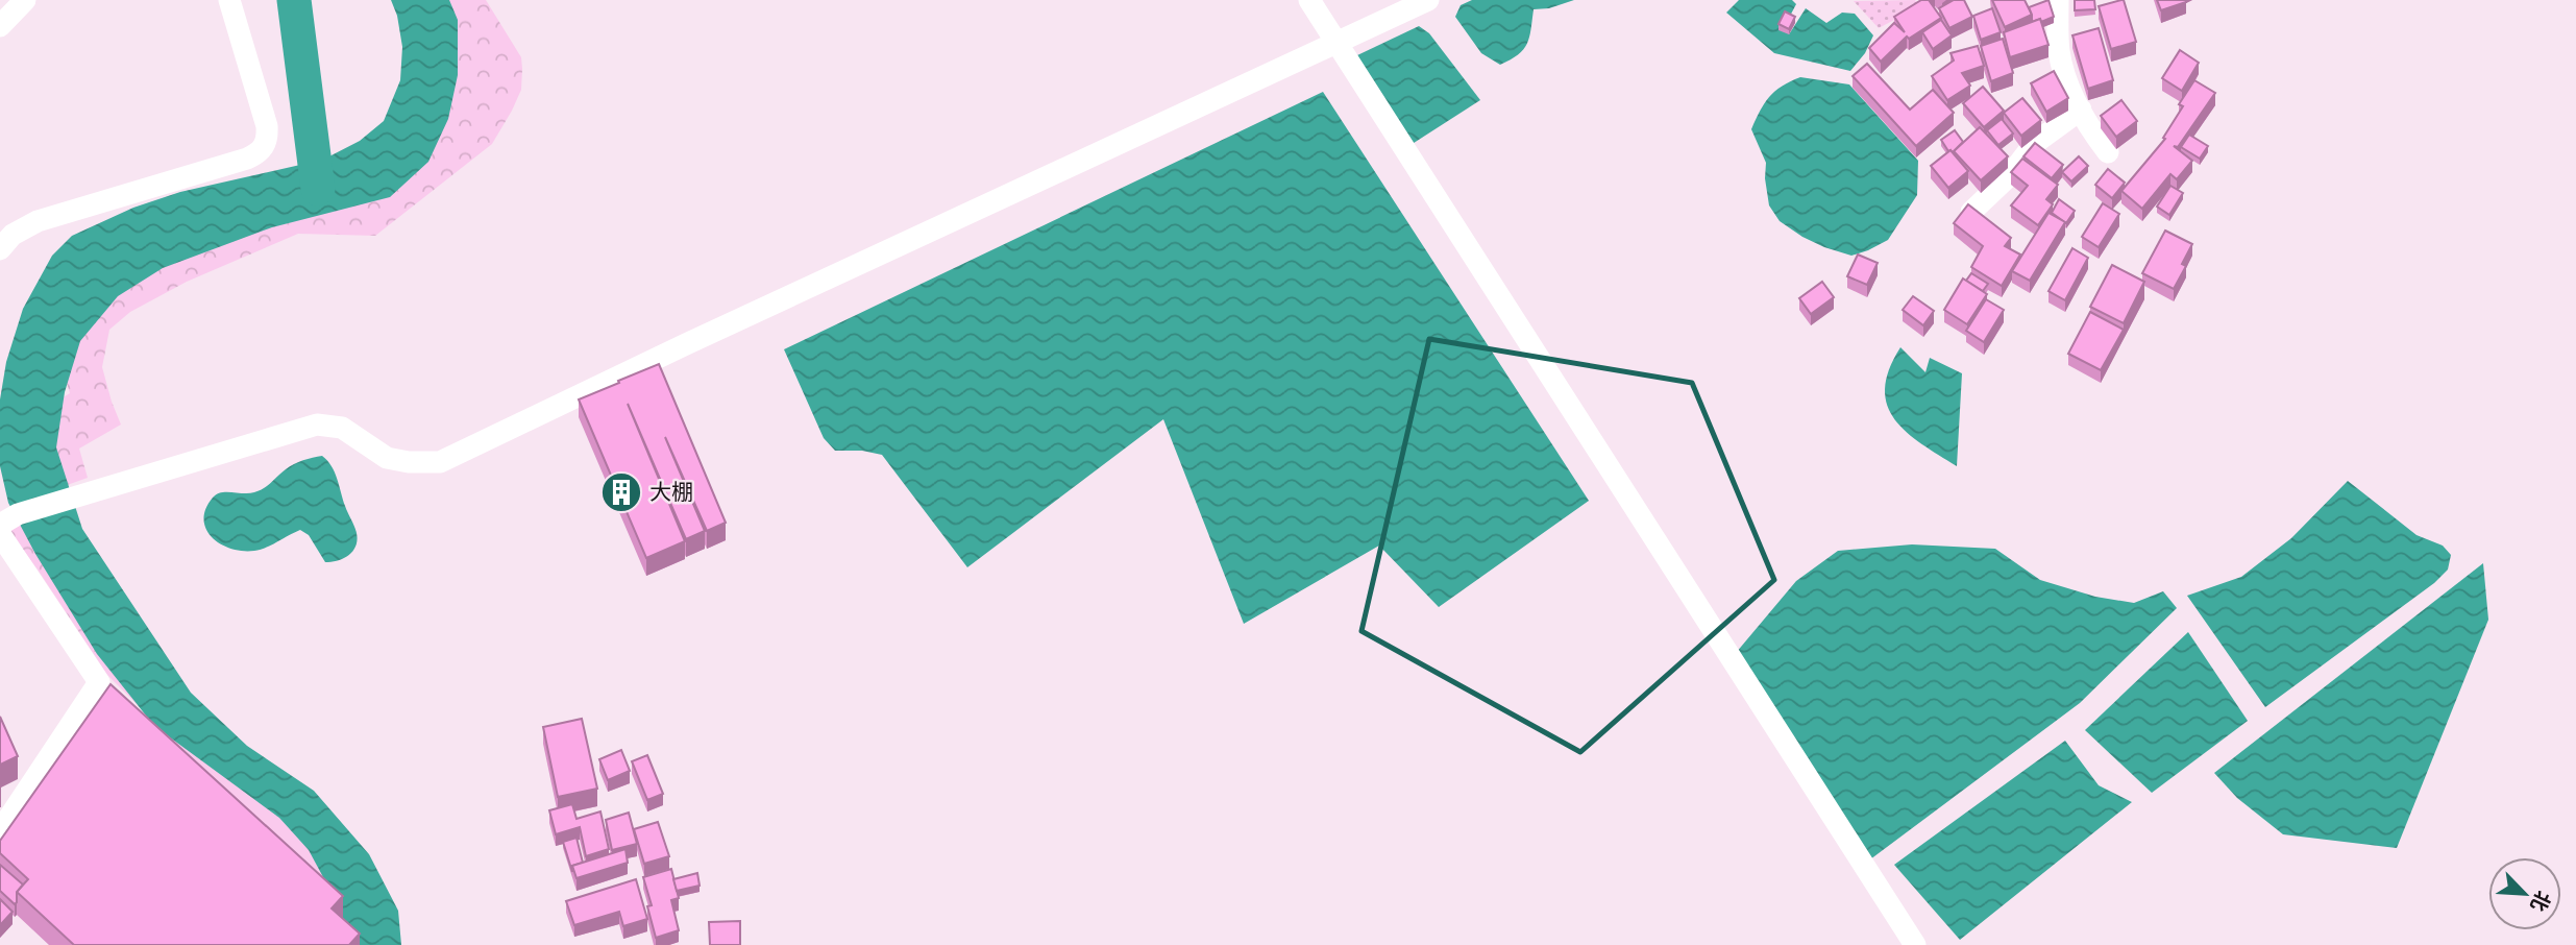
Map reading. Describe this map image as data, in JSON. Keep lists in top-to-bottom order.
{
  "places": {
    "building": ["大棚"]
  },
  "north": "bottom right"
}
